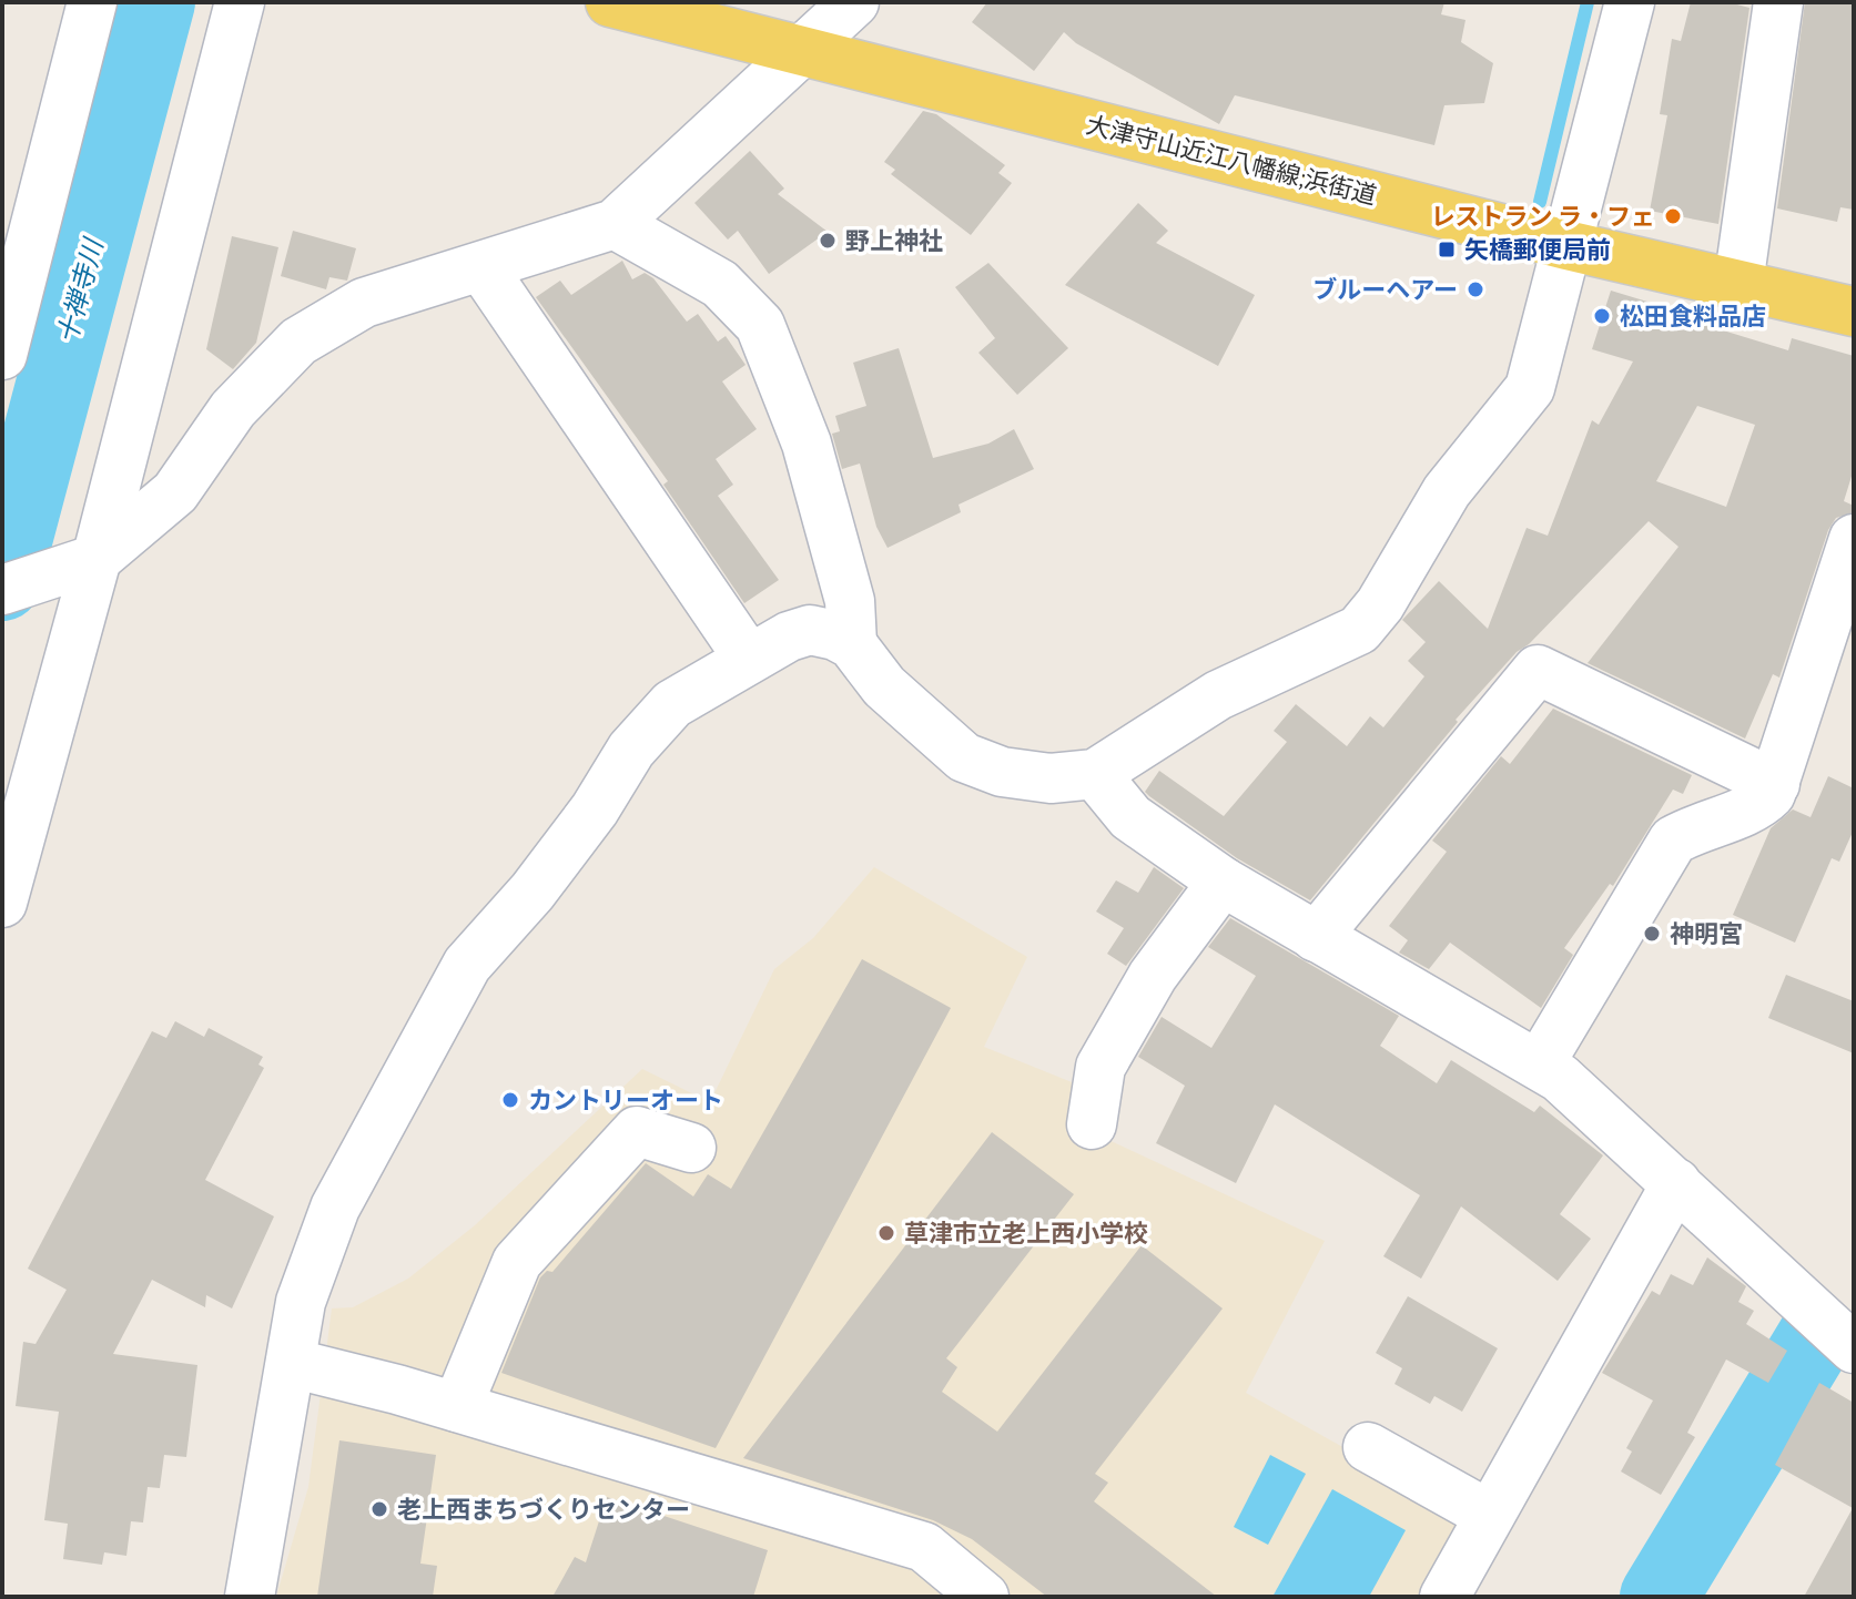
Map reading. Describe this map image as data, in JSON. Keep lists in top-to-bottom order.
{
  "streets": {
    "main road": ["大津守山近江八幡線;浜街道"]
  },
  "water": ["十禅寺川"],
  "places": {
    "other": [
      "レストラン ラ・フェ",
      "野上神社",
      "ブルーヘアー",
      "松田食料品店",
      "神明宮",
      "カントリーオート",
      "草津市立老上西小学校",
      "老上西まちづくりセンター"
    ],
    "transit": ["矢橋郵便局前"]
  }
}
